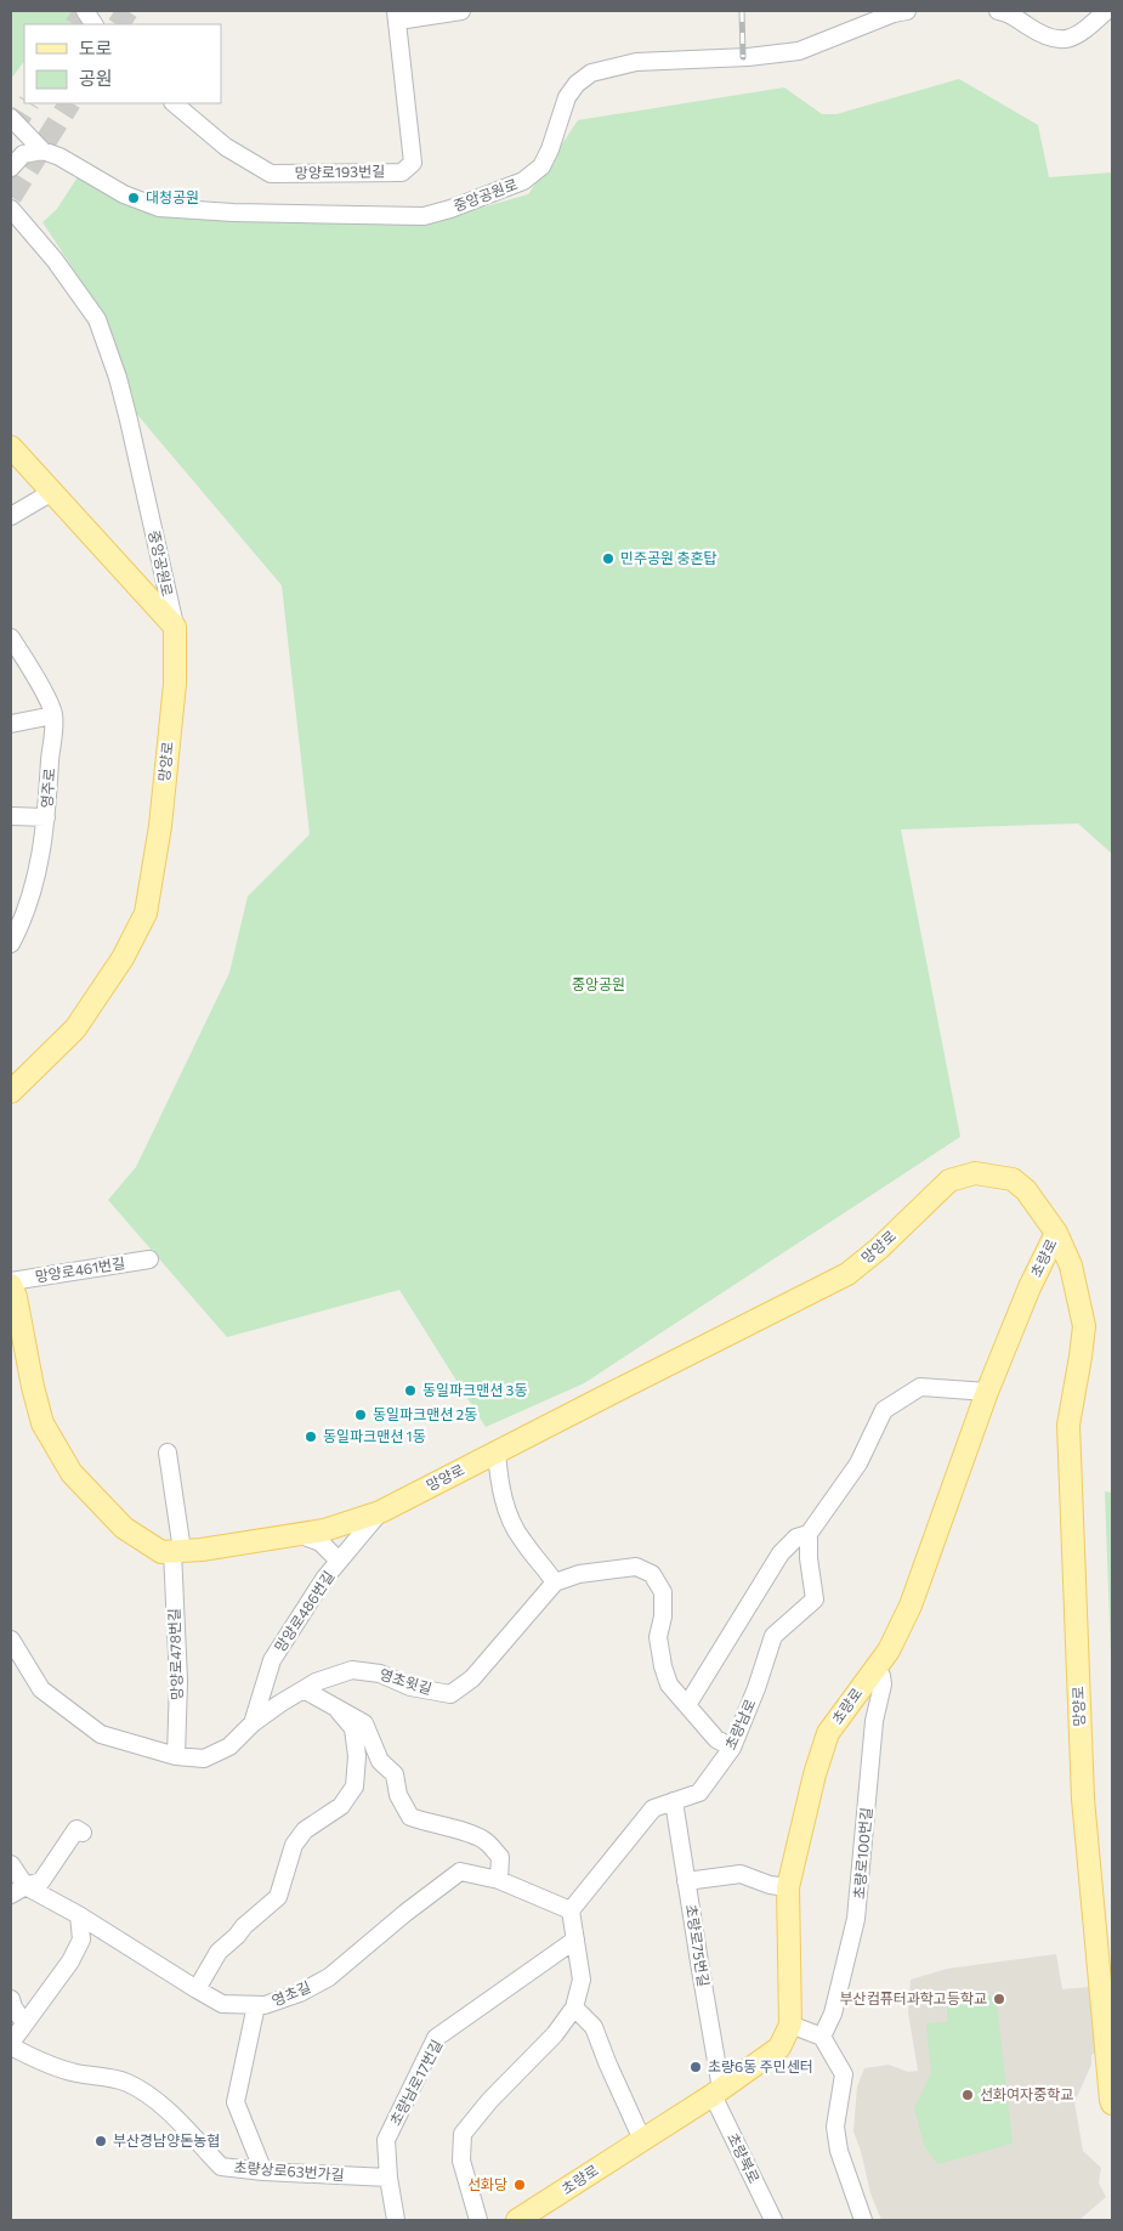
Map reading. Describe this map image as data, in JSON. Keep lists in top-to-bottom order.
{
  "streets": {
    "main road": ["망양로", "초량로"],
    "street": [
      "망양로193번길",
      "중앙공원로",
      "영주로",
      "망양로461번길",
      "망양로486번길",
      "망양로478번길",
      "영초윗길",
      "초량남로",
      "초량로100번길",
      "초량로75번길",
      "영초길",
      "초량남로17번길",
      "초량북로",
      "초량상로63번가길"
    ]
  },
  "crossings": [
    ["중앙공원로", "망양로"],
    ["망양로", "초량로"],
    ["망양로", "망양로461번길"],
    ["망양로", "망양로486번길"],
    ["망양로", "망양로478번길"],
    ["초량로", "초량로100번길"],
    ["초량로", "초량로75번길"],
    ["초량로", "초량북로"],
    ["망양로486번길", "영초윗길"],
    ["망양로478번길", "영초윗길"],
    ["초량남로", "초량로75번길"],
    ["초량남로", "영초길"],
    ["초량로75번길", "초량북로"],
    ["초량남로17번길", "초량상로63번가길"]
  ],
  "parks": ["중앙공원"],
  "places": [
    "대청공원",
    "민주공원 충혼탑",
    "동일파크맨션 3동",
    "동일파크맨션 2동",
    "동일파크맨션 1동",
    "부산컴퓨터과학고등학교",
    "초량6동 주민센터",
    "선화여자중학교",
    "부산경남양돈농협",
    "선화당"
  ],
  "legend": ["도로", "공원"]
}
